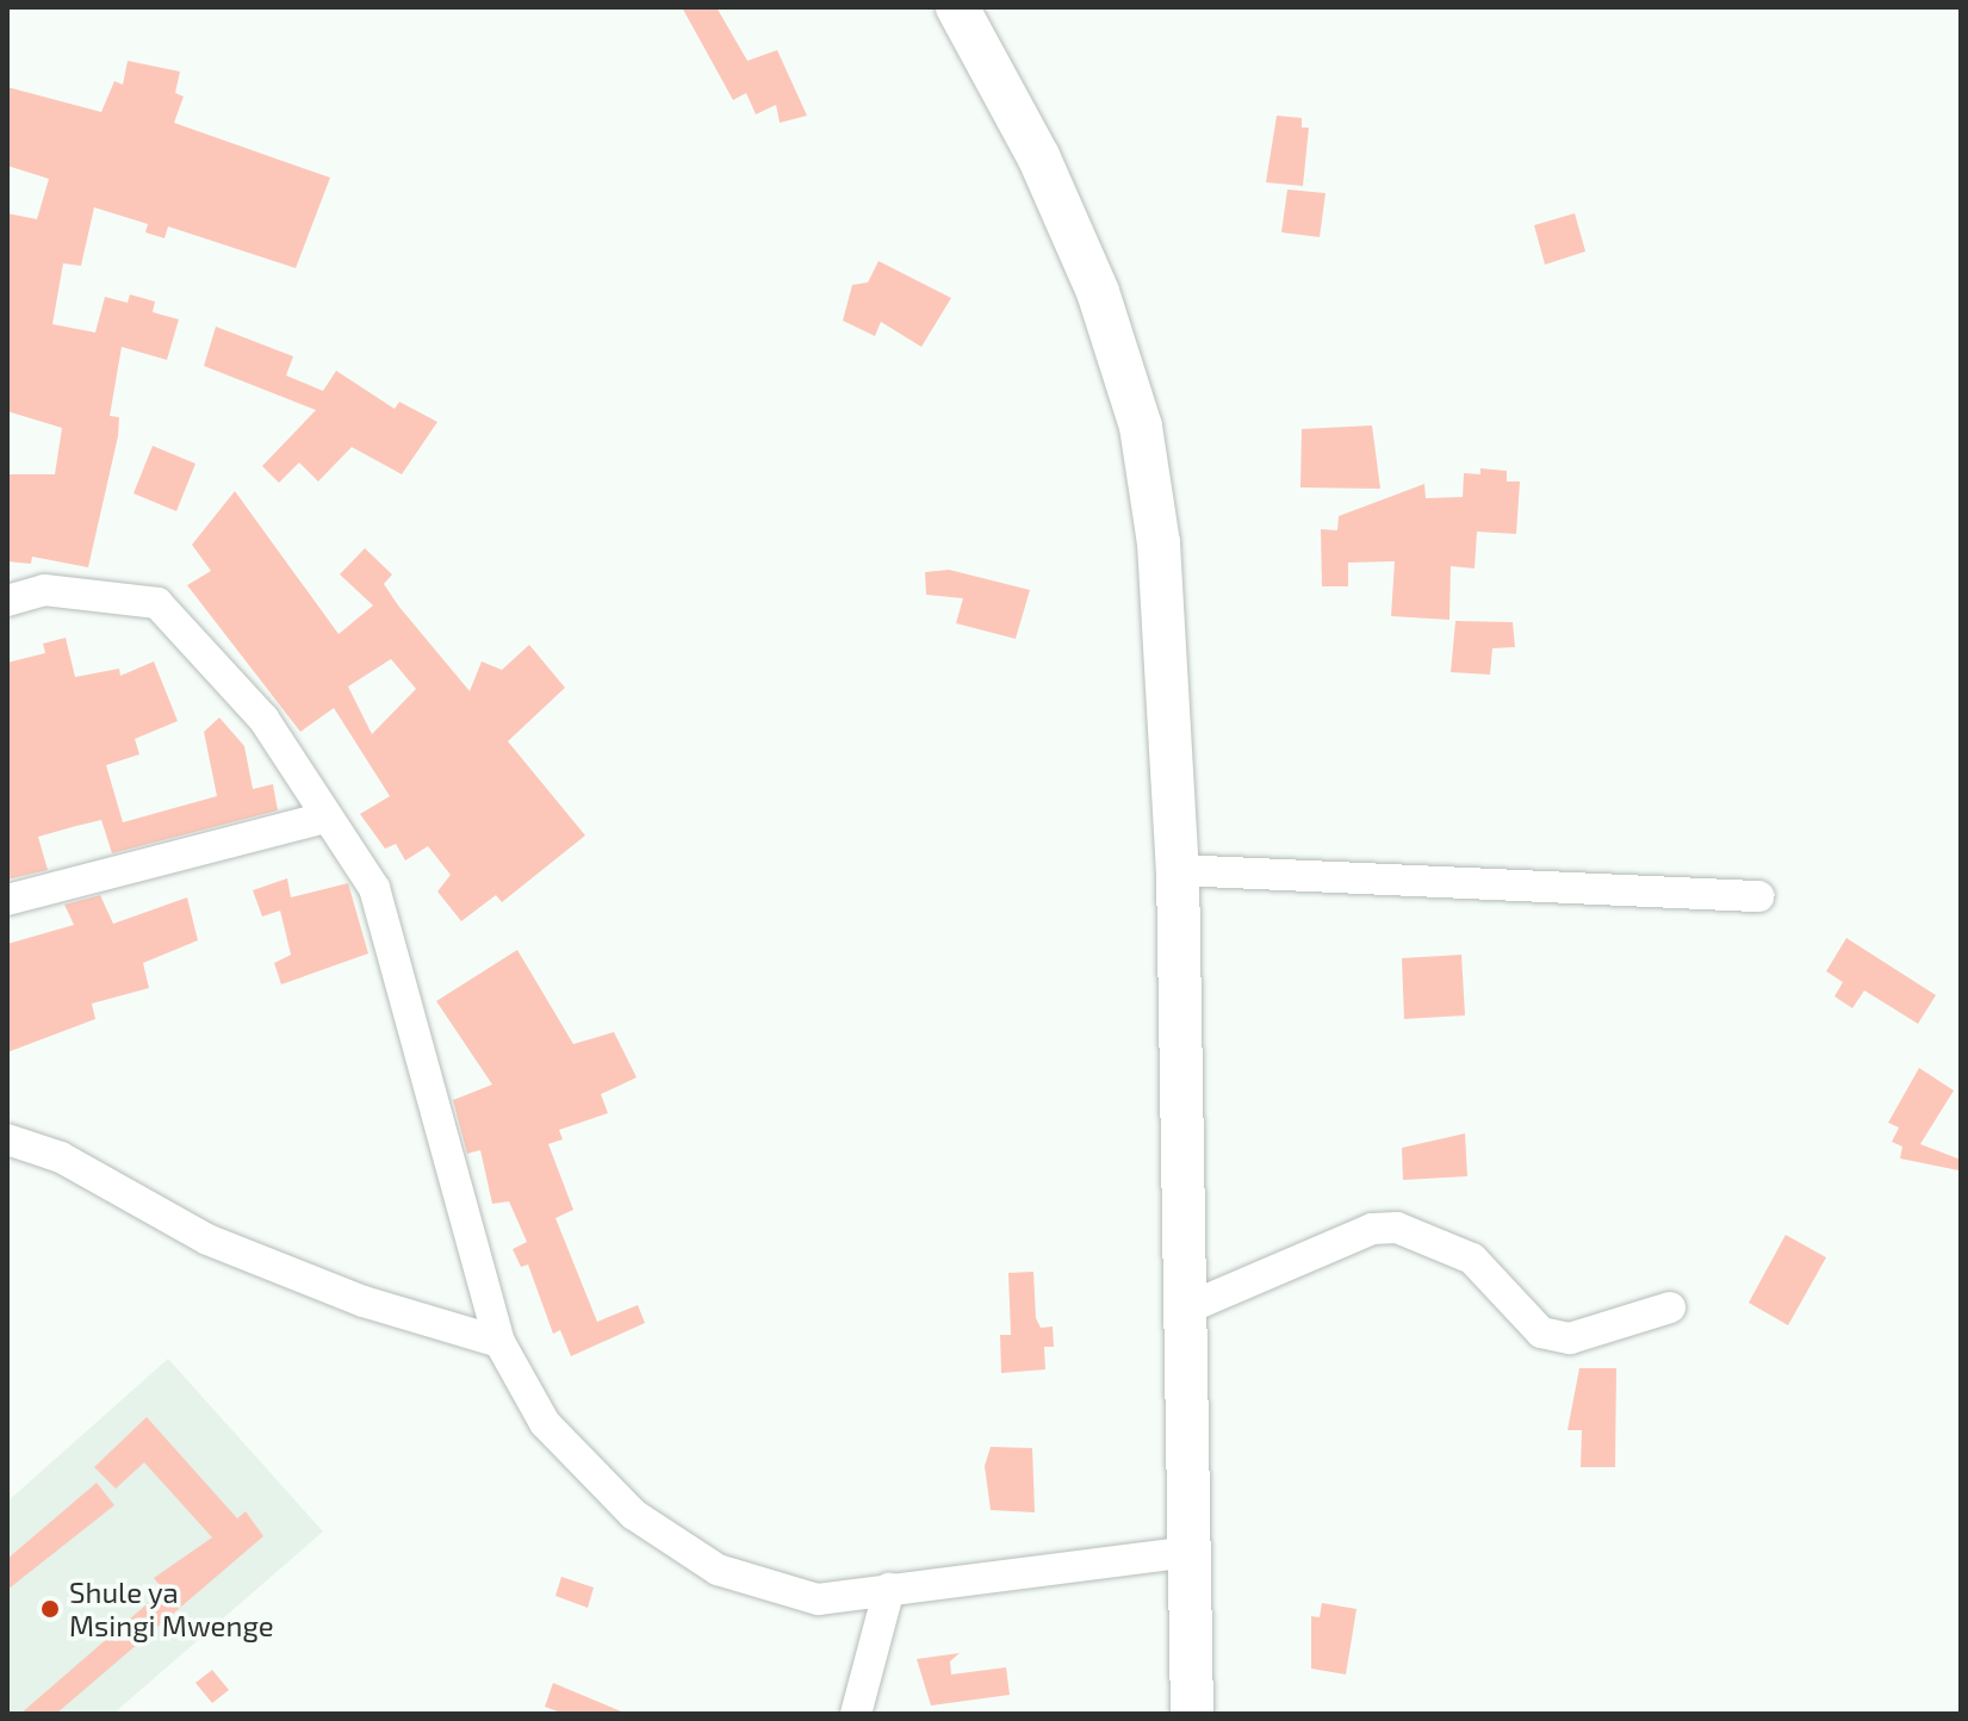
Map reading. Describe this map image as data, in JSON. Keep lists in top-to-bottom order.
{
  "places": ["Shule ya Msingi Mwenge"]
}
